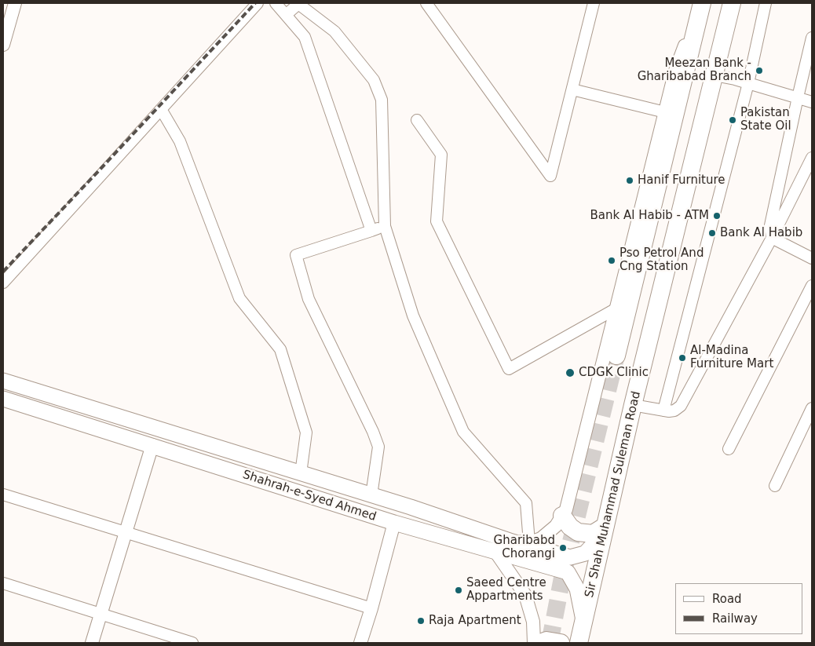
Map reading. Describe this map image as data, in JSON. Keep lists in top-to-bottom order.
{
  "streets": {
    "highway": ["Sir Shah Muhammad Suleman Road"],
    "main road": ["Shahrah-e-Syed Ahmed"]
  },
  "crossings": [
    ["Sir Shah Muhammad Suleman Road", "Shahrah-e-Syed Ahmed"]
  ],
  "places": [
    "Meezan Bank - Gharibabad Branch",
    "Pakistan State Oil",
    "Hanif Furniture",
    "Bank Al Habib - ATM",
    "Bank Al Habib",
    "Pso Petrol And Cng Station",
    "Al-Madina Furniture Mart",
    "CDGK Clinic",
    "Gharibabd Chorangi",
    "Saeed Centre Appartments",
    "Raja Apartment"
  ],
  "legend": ["Road", "Railway"]
}
